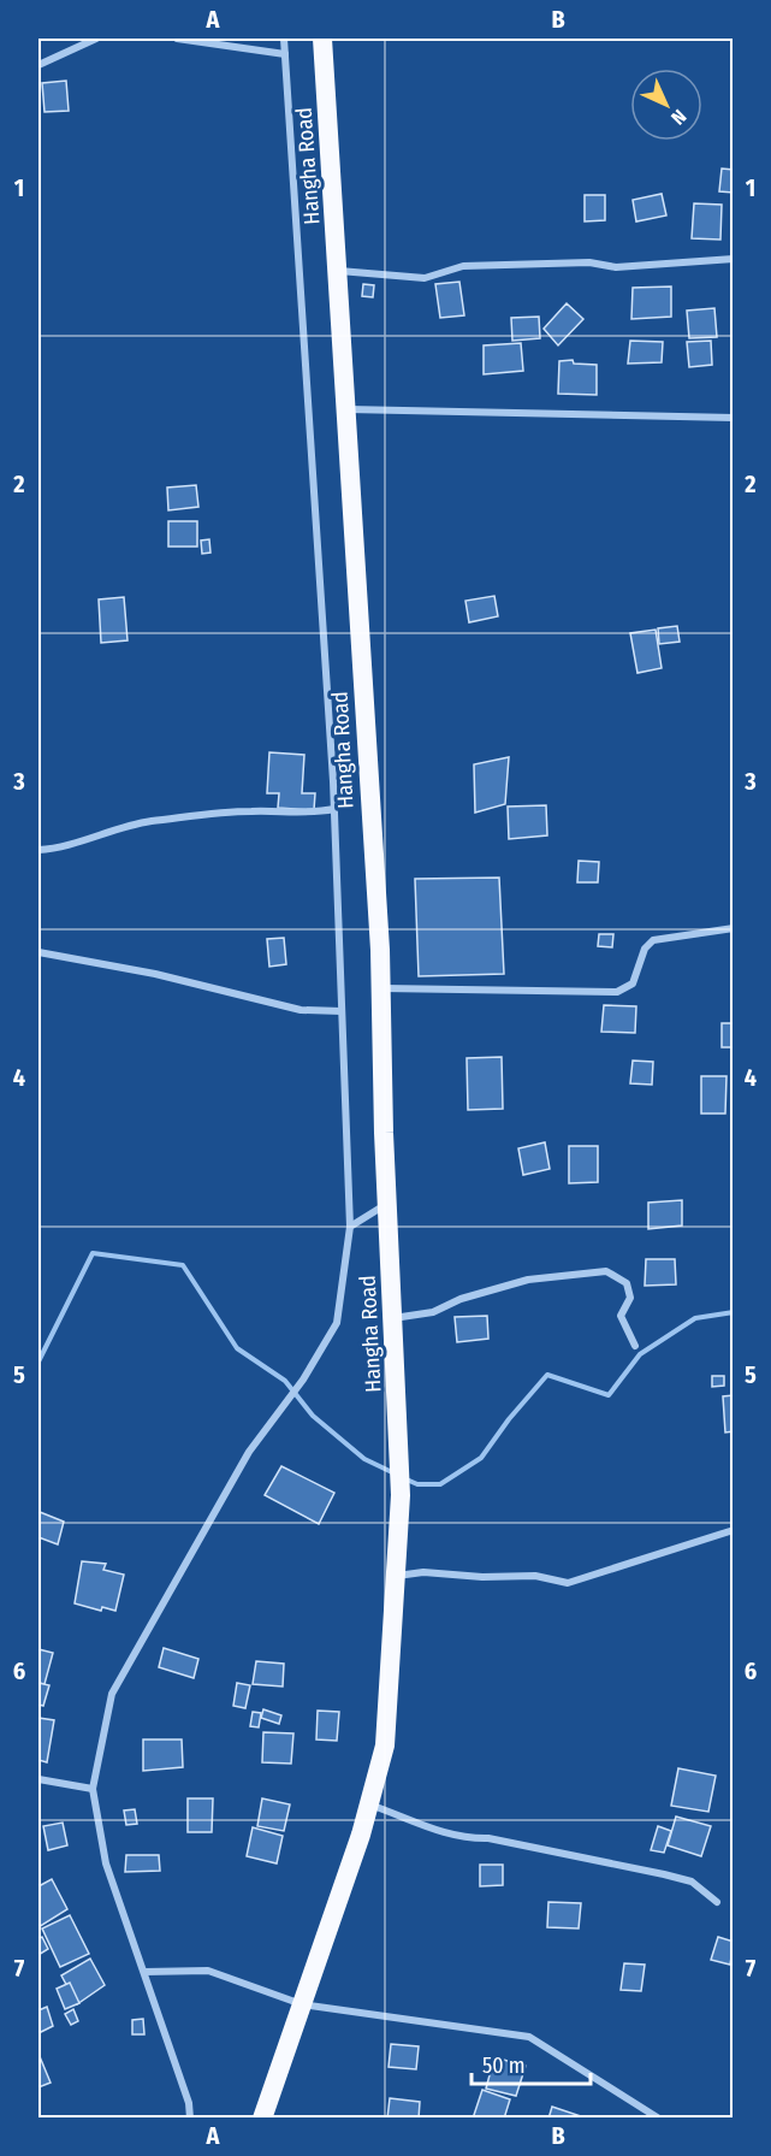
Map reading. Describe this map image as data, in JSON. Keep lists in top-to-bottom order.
{
  "streets": {
    "highway": ["Hangha Road"]
  },
  "scale_bar": "50 m",
  "north": "bottom right",
  "grid": {
    "columns": ["A", "B"],
    "rows": [
      "1",
      "2",
      "3",
      "4",
      "5",
      "6",
      "7"
    ]
  }
}
